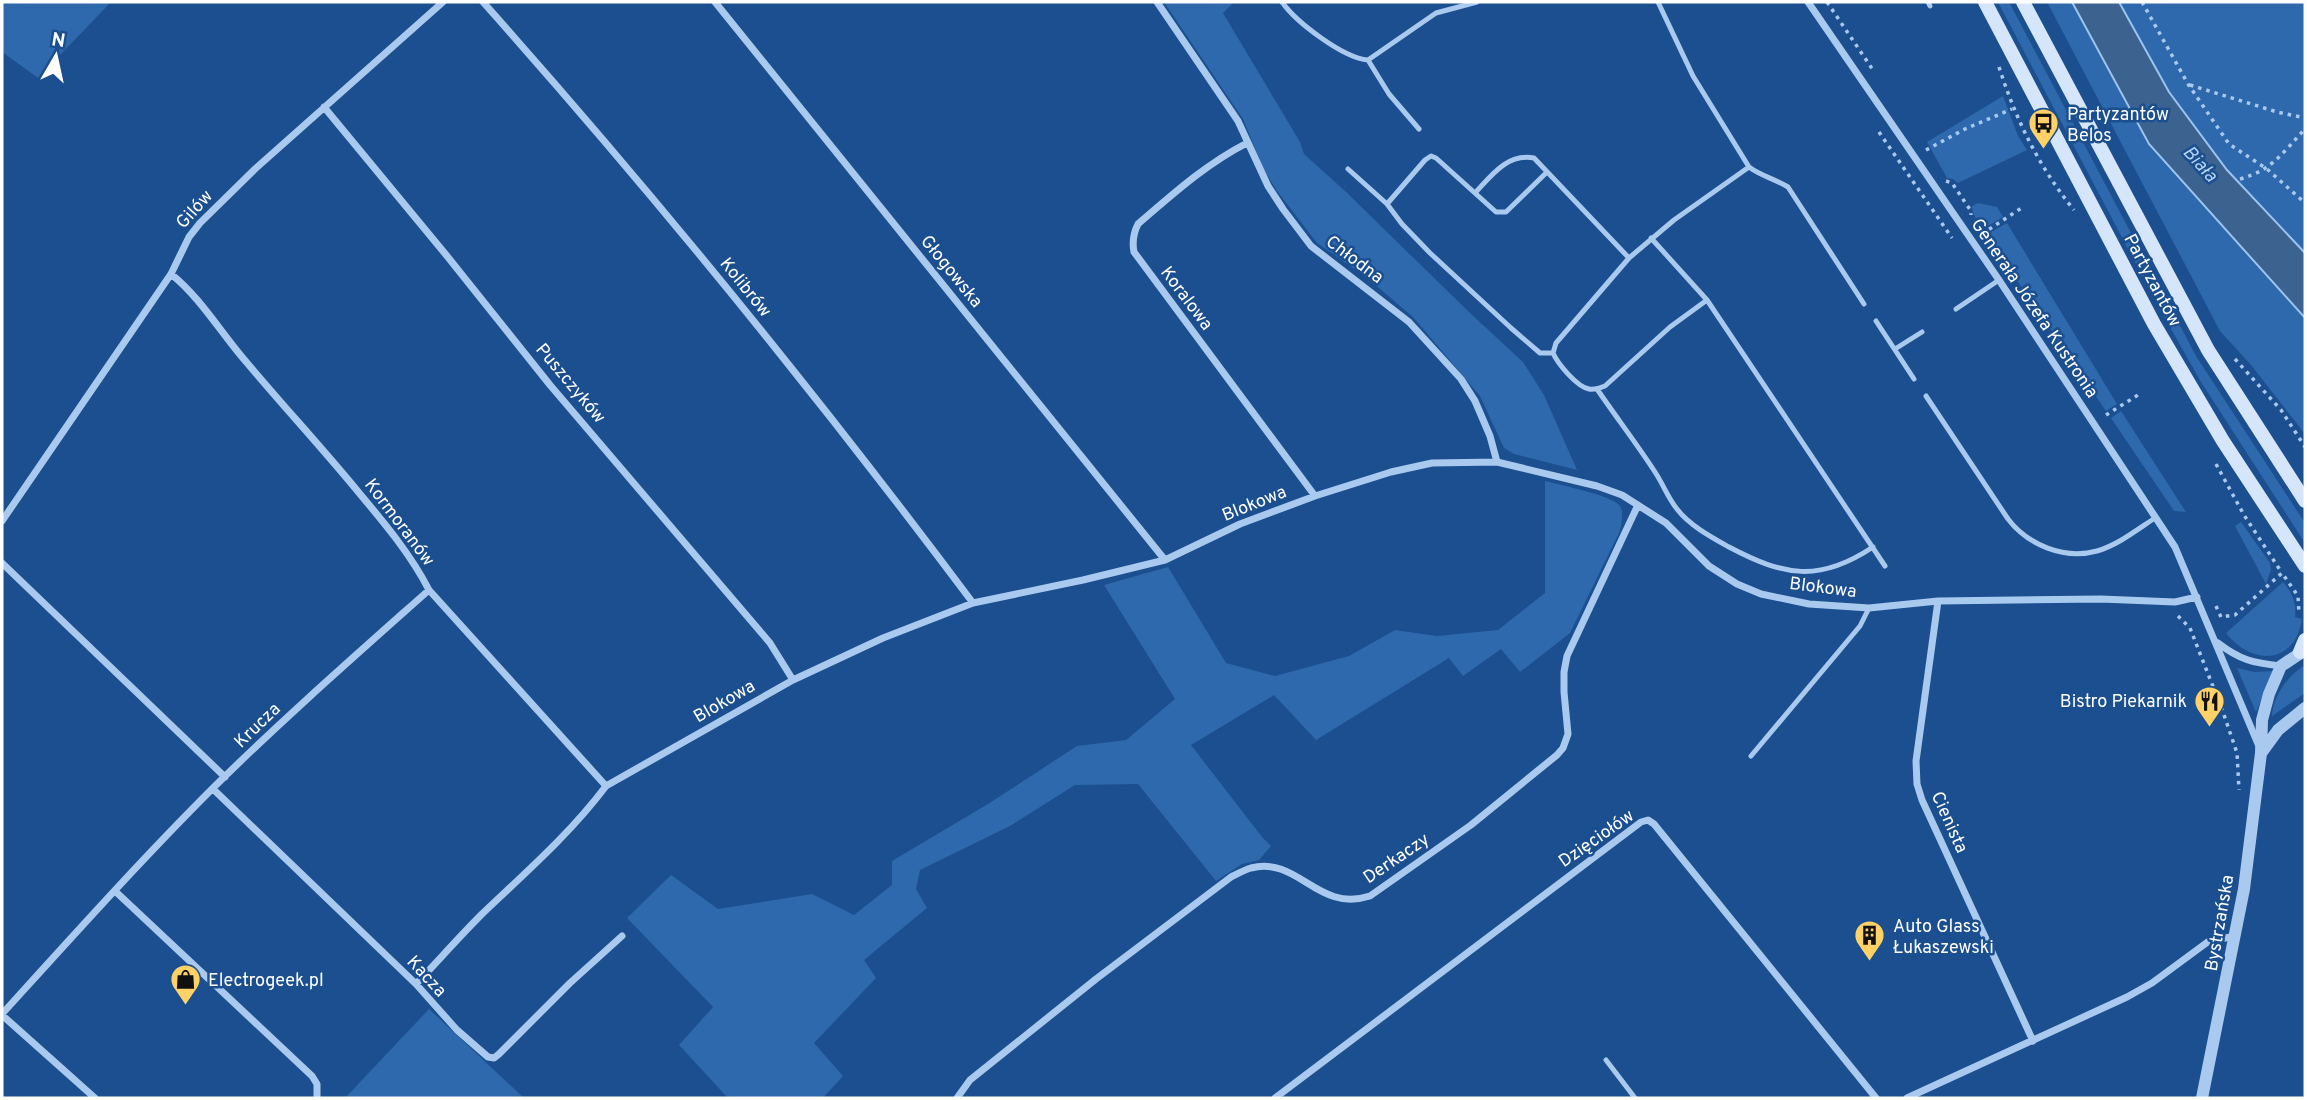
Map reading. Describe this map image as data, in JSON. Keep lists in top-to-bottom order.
{
  "streets": {
    "main road": ["Partyzantów"],
    "street": [
      "Gilów",
      "Chłodna",
      "Głogowska",
      "Kolibrów",
      "Koralowa",
      "Generała Józefa Kustronia",
      "Puszczyków",
      "Blokowa",
      "Kormoranów",
      "Krucza",
      "Cienista",
      "Dzięciołów",
      "Derkaczy",
      "Bystrzańska",
      "Kacza"
    ]
  },
  "crossings": [
    ["Gilów", "Puszczyków"],
    ["Gilów", "Kormoranów"],
    ["Chłodna", "Koralowa"],
    ["Chłodna", "Blokowa"],
    ["Głogowska", "Blokowa"],
    ["Kolibrów", "Blokowa"],
    ["Koralowa", "Blokowa"],
    ["Generała Józefa Kustronia", "Blokowa"],
    ["Generała Józefa Kustronia", "Bystrzańska"],
    ["Puszczyków", "Blokowa"],
    ["Blokowa", "Kormoranów"],
    ["Blokowa", "Cienista"],
    ["Blokowa", "Derkaczy"],
    ["Blokowa", "Kacza"],
    ["Kormoranów", "Krucza"],
    ["Krucza", "Kacza"]
  ],
  "water": ["Biała"],
  "places": {
    "bus stop": ["Partyzantów Belos"],
    "restaurant": ["Bistro Piekarnik"],
    "building": ["Auto Glass Łukaszewski"],
    "shop": ["Electrogeek.pl"]
  },
  "north": "top"
}
